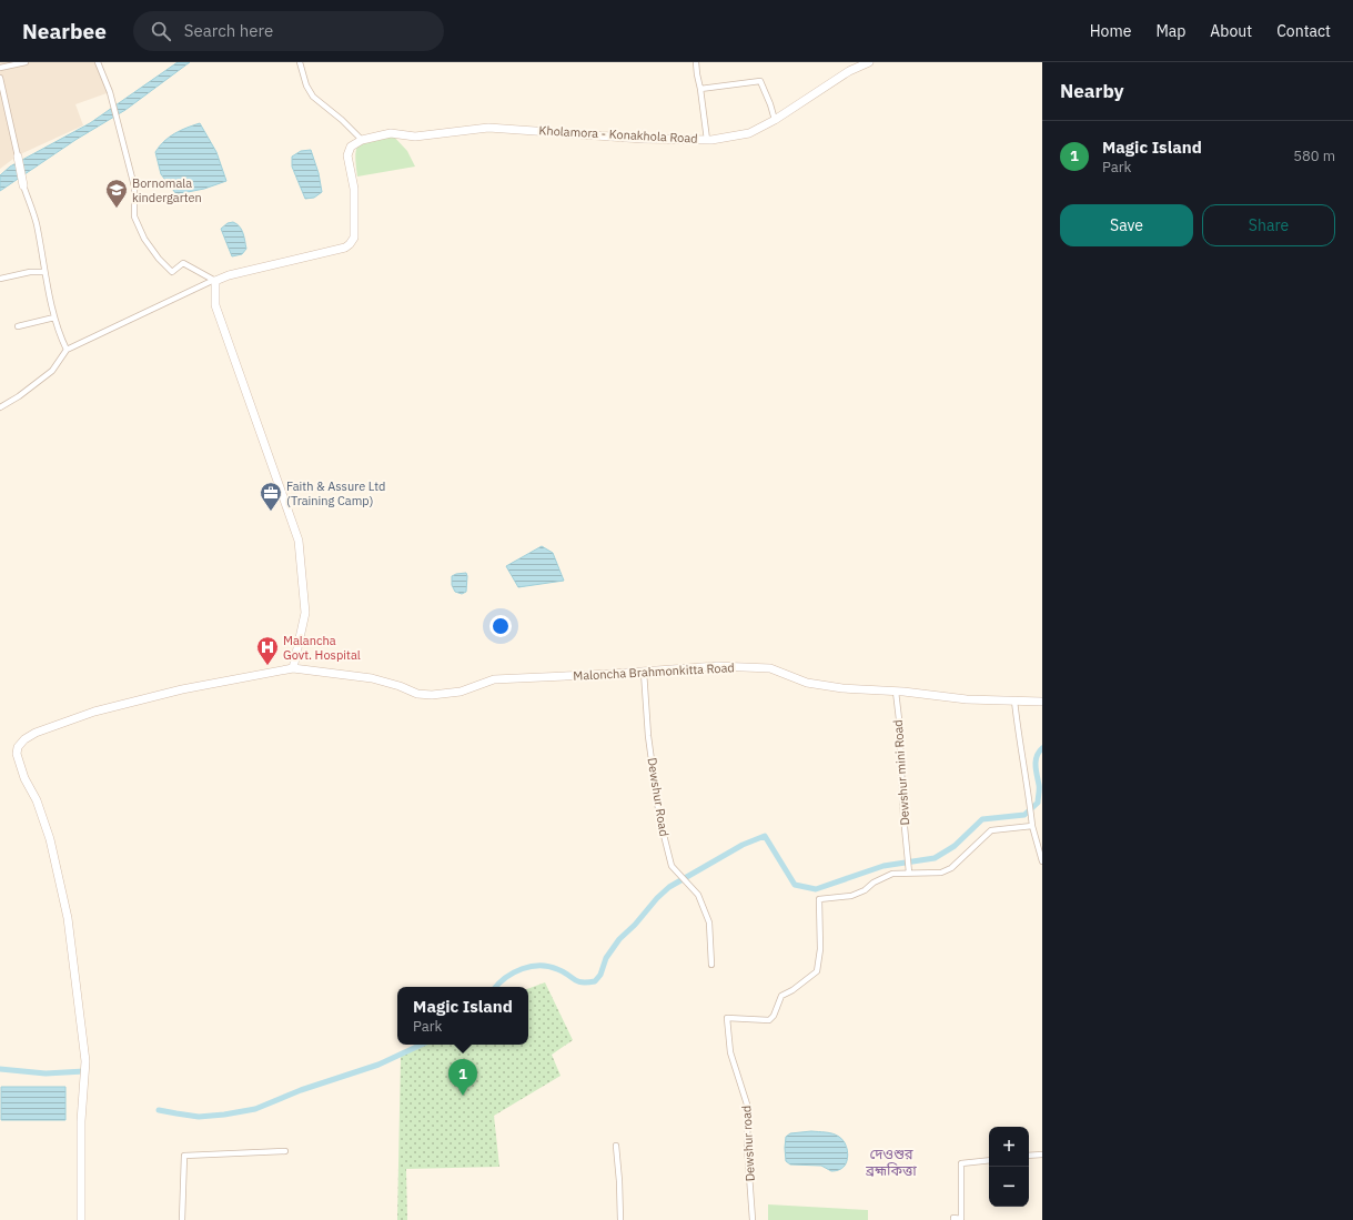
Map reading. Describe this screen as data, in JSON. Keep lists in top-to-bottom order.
{
  "streets": {
    "main road": ["Kholamora - Konakhola Road", "Maloncha Brahmonkitta Road"],
    "street": ["Dewshur mini Road", "Dewshur Road", "Dewshur road"]
  },
  "crossings": [
    ["Maloncha Brahmonkitta Road", "Dewshur mini Road"],
    ["Maloncha Brahmonkitta Road", "Dewshur Road"],
    ["Dewshur mini Road", "Dewshur road"]
  ],
  "districts": ["দেওশুর ব্রহ্মকিত্তা"],
  "places": {
    "school or university": ["Bornomala kindergarten"],
    "office": ["Faith & Assure Ltd (Training Camp)"],
    "hospital": ["Malancha Govt. Hospital"]
  },
  "page": {
    "header": "Nearbee",
    "search": "Search here",
    "nav": [
      "Home",
      "Map",
      "About",
      "Contact"
    ],
    "heading": "Nearby",
    "list": [
      {
        "mark": "1",
        "name": "Magic Island",
        "note": "Park",
        "value": "580 m"
      }
    ],
    "buttons": ["Save", "Share"],
    "popup": ["Magic Island", "Park"],
    "pins": "1",
    "map_buttons": ["+", "−"]
  }
}
